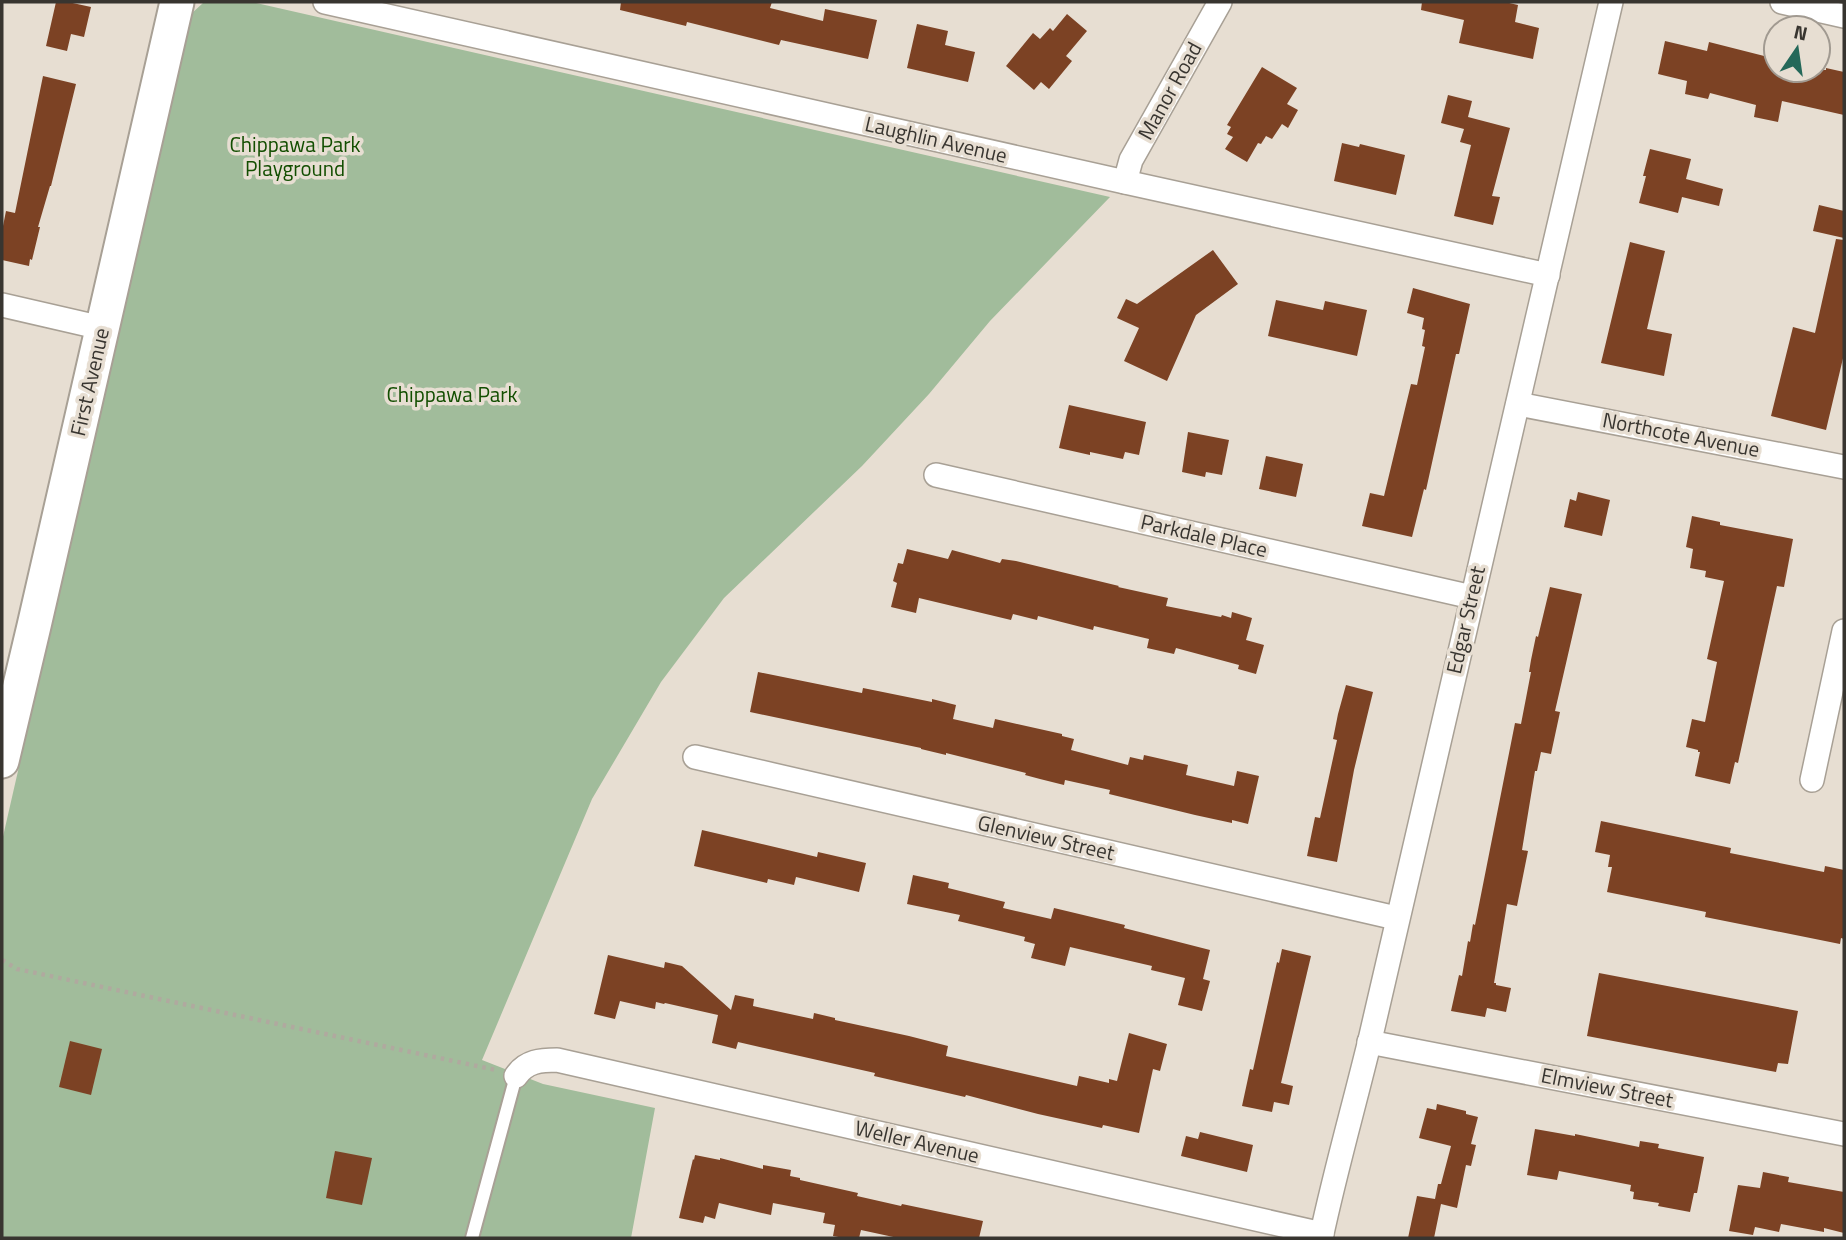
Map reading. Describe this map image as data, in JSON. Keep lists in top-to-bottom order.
{
  "streets": {
    "street": [
      "Manor Road",
      "Laughlin Avenue",
      "First Avenue",
      "Northcote Avenue",
      "Parkdale Place",
      "Edgar Street",
      "Glenview Street",
      "Elmview Street",
      "Weller Avenue"
    ]
  },
  "crossings": [
    ["Manor Road", "Laughlin Avenue"],
    ["Laughlin Avenue", "Edgar Street"],
    ["Northcote Avenue", "Edgar Street"],
    ["Parkdale Place", "Edgar Street"],
    ["Edgar Street", "Glenview Street"],
    ["Edgar Street", "Elmview Street"],
    ["Edgar Street", "Weller Avenue"]
  ],
  "parks": ["Chippawa Park Playground", "Chippawa Park"],
  "north": "top"
}
